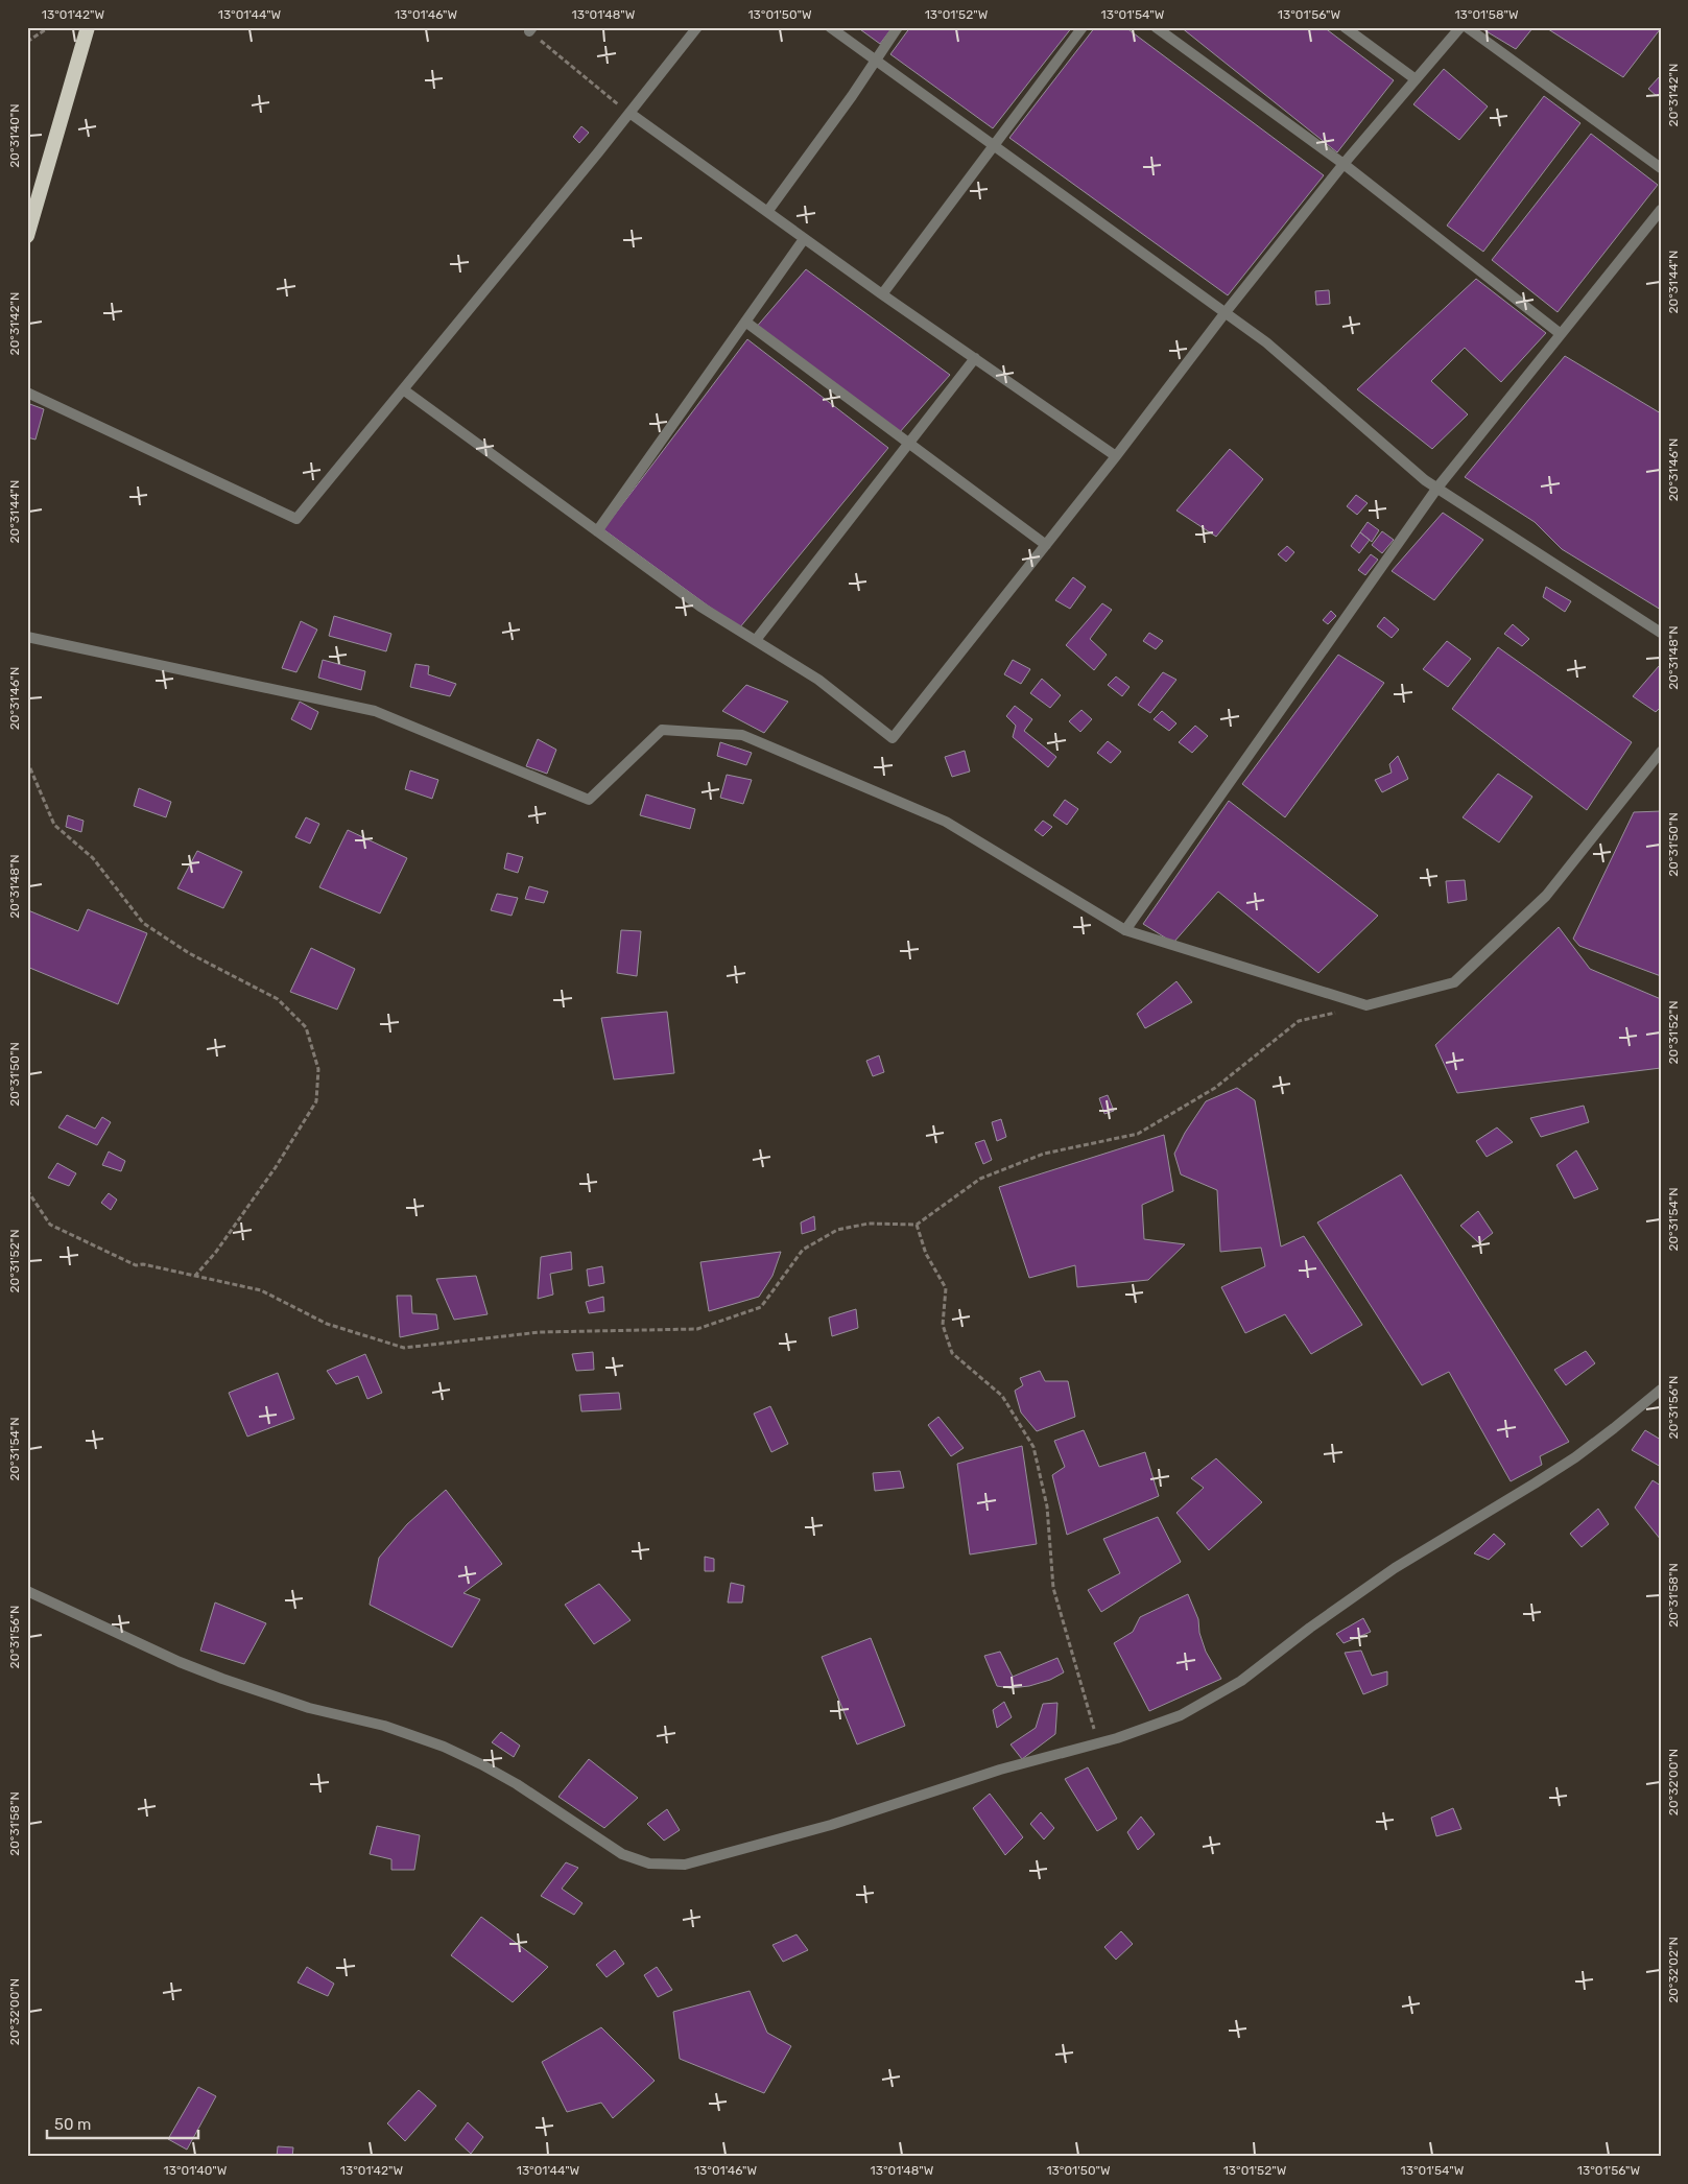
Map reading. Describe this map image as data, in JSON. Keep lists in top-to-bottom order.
{
  "scale_bar": "50 m",
  "coordinates": [
    "13°01'42\"W",
    "13°01'44\"W",
    "13°01'46\"W",
    "13°01'48\"W",
    "13°01'50\"W",
    "13°01'52\"W",
    "13°01'54\"W",
    "13°01'56\"W",
    "13°01'58\"W",
    "20°31'42\"N",
    "20°31'40\"N",
    "20°31'44\"N",
    "20°31'46\"N",
    "20°31'48\"N",
    "20°31'50\"N",
    "20°31'52\"N",
    "20°31'54\"N",
    "20°31'56\"N",
    "20°31'58\"N",
    "20°32'00\"N",
    "20°32'02\"N",
    "13°01'40\"W"
  ]
}
